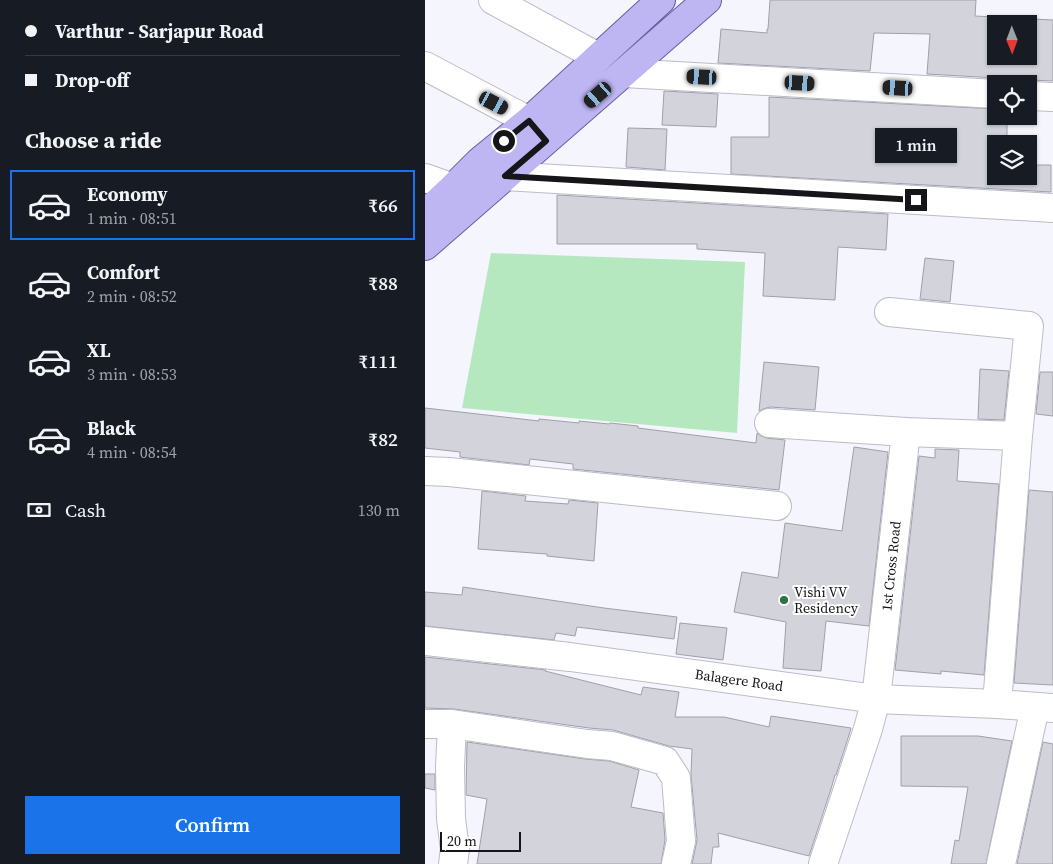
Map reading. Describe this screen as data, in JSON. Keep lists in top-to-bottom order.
{
  "streets": {
    "street": ["1st Cross Road", "Balagere Road"]
  },
  "crossings": [
    ["1st Cross Road", "Balagere Road"]
  ],
  "places": ["Vishi VV Residency"],
  "scale_bar": "20 m",
  "north": "bottom",
  "page": {
    "banner": ["Varthur - Sarjapur Road", "Drop-off"],
    "heading": "Choose a ride",
    "bubble": "1 min",
    "list": [
      {
        "name": "Economy",
        "note": "1 min · 08:51",
        "value": "₹66"
      },
      {
        "name": "Comfort",
        "note": "2 min · 08:52",
        "value": "₹88"
      },
      {
        "name": "XL",
        "note": "3 min · 08:53",
        "value": "₹111"
      },
      {
        "name": "Black",
        "note": "4 min · 08:54",
        "value": "₹82"
      }
    ],
    "pay": ["Cash", "130 m"],
    "buttons": "Confirm",
    "scale": "20 m"
  }
}
